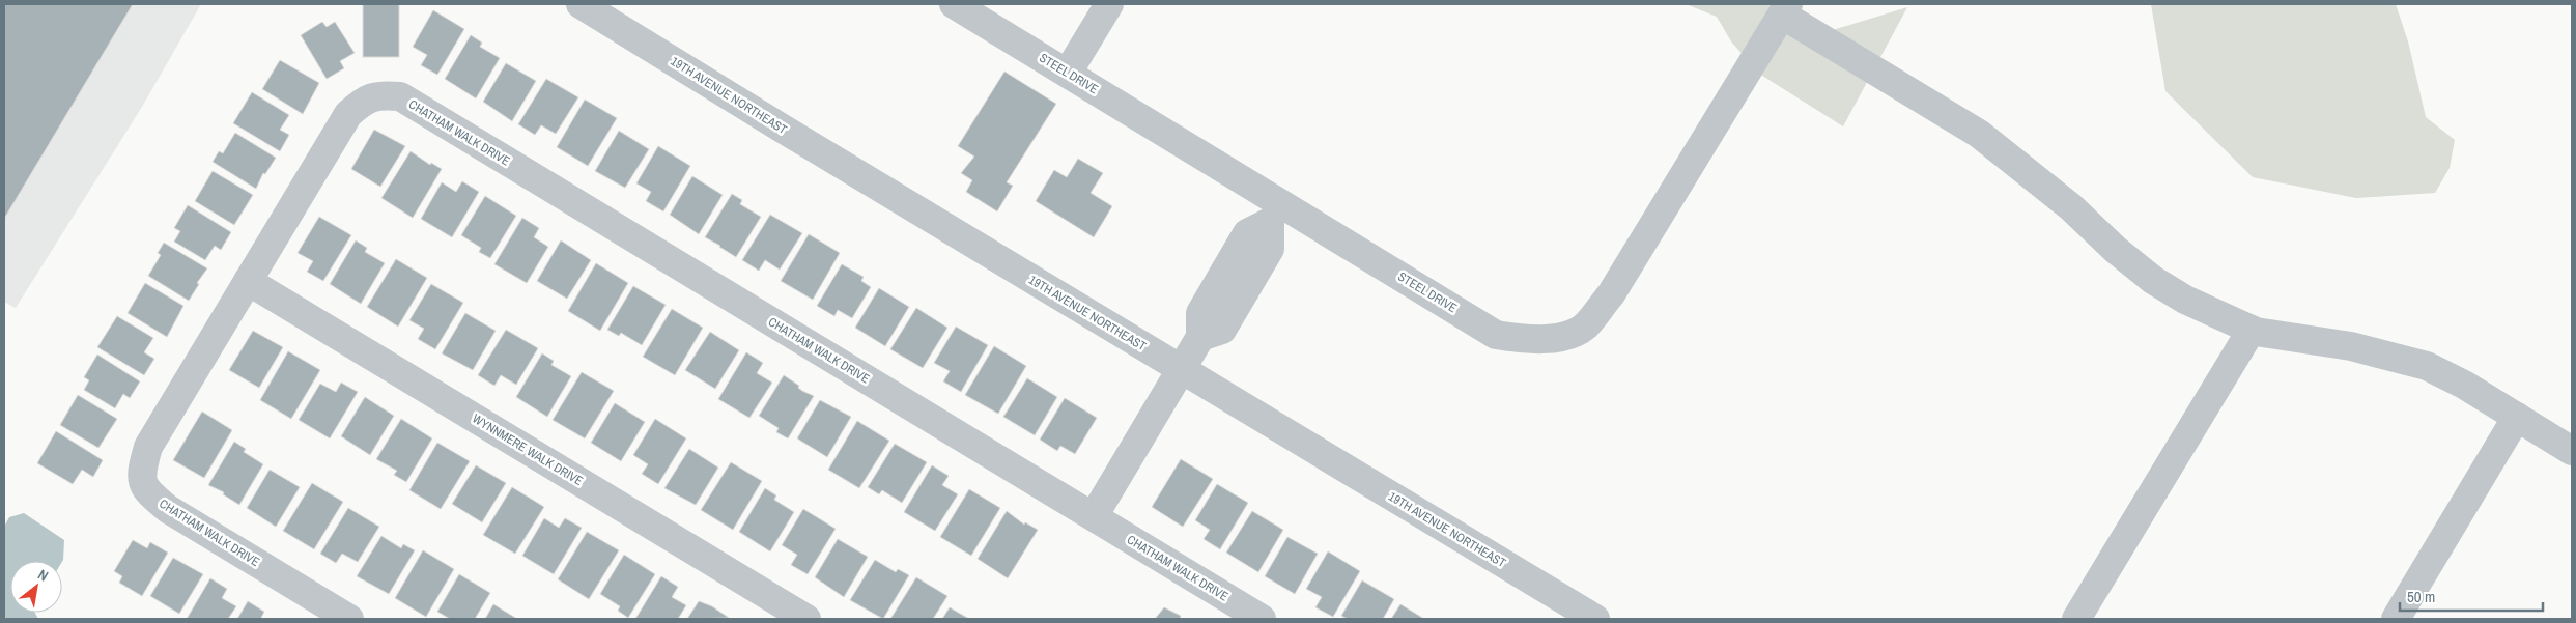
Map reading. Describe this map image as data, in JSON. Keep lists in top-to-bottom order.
{
  "streets": {
    "street": [
      "STEEL DRIVE",
      "19TH AVENUE NORTHEAST",
      "CHATHAM WALK DRIVE",
      "WYNNMERE WALK DRIVE"
    ]
  },
  "crossings": [
    ["CHATHAM WALK DRIVE", "WYNNMERE WALK DRIVE"]
  ],
  "scale_bar": "50 m",
  "north": "top right"
}
